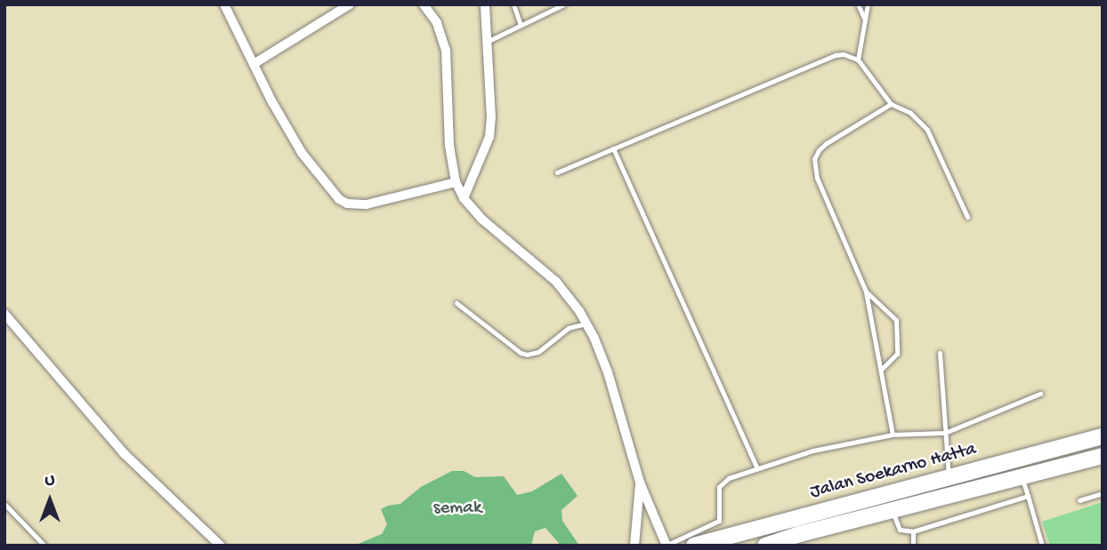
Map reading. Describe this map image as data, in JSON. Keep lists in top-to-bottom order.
{
  "streets": {
    "highway": ["Jalan Soekarno Hatta"]
  },
  "parks": ["semak"],
  "north": "top"
}
